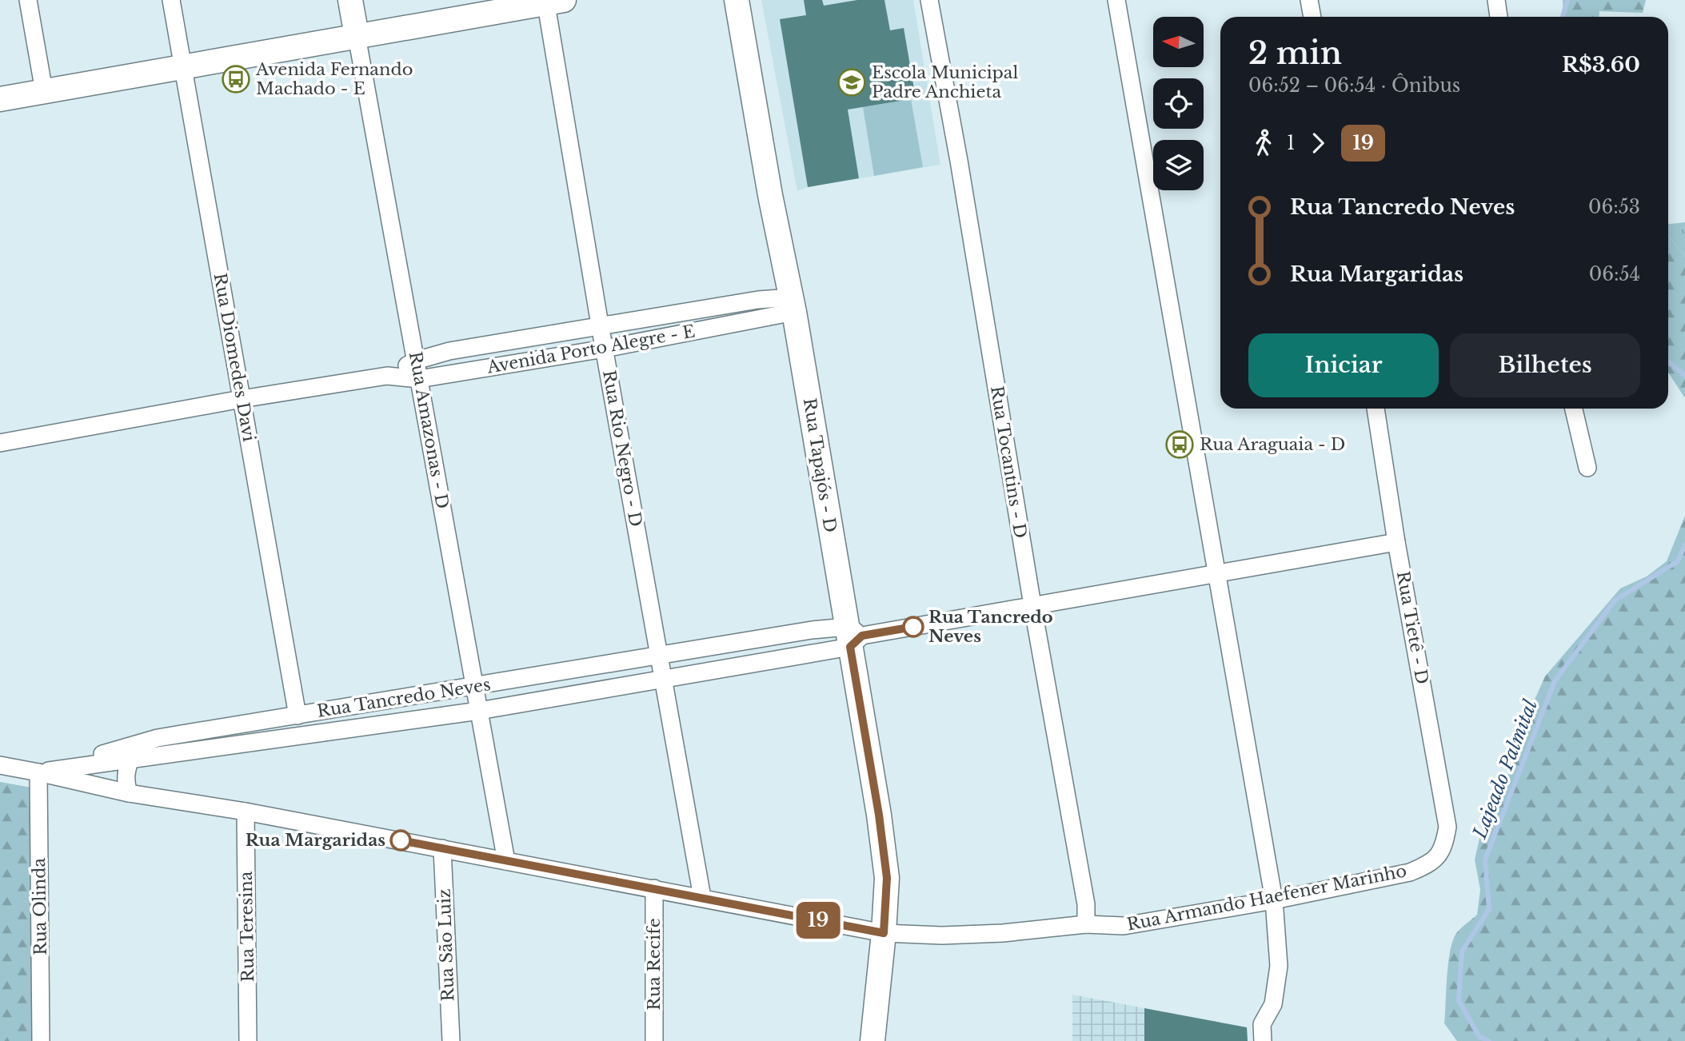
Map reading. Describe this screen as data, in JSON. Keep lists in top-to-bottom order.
{
  "streets": {
    "street": [
      "Avenida Porto Alegre - E",
      "Rua Diomedes Davi",
      "Rua Amazonas - D",
      "Rua Rio Negro - D",
      "Rua Tocantins - D",
      "Rua Tapajós - D",
      "Rua Tietê - D",
      "Rua Tancredo Neves",
      "Rua Armando Haefener Marinho",
      "Rua Olinda",
      "Rua Teresina",
      "Rua São Luiz",
      "Rua Recife"
    ]
  },
  "crossings": [
    ["Avenida Porto Alegre - E", "Rua Diomedes Davi"],
    ["Avenida Porto Alegre - E", "Rua Amazonas - D"],
    ["Avenida Porto Alegre - E", "Rua Rio Negro - D"],
    ["Avenida Porto Alegre - E", "Rua Tapajós - D"],
    ["Rua Diomedes Davi", "Rua Tancredo Neves"],
    ["Rua Amazonas - D", "Rua Tancredo Neves"],
    ["Rua Rio Negro - D", "Rua Tancredo Neves"],
    ["Rua Tocantins - D", "Rua Tancredo Neves"],
    ["Rua Tocantins - D", "Rua Armando Haefener Marinho"],
    ["Rua Tapajós - D", "Rua Tancredo Neves"],
    ["Rua Tapajós - D", "Rua Armando Haefener Marinho"],
    ["Rua Tietê - D", "Rua Tancredo Neves"],
    ["Rua Tietê - D", "Rua Armando Haefener Marinho"],
    ["Rua Tancredo Neves", "Rua Olinda"]
  ],
  "water": ["Lajeado Palmital"],
  "places": {
    "bus stop": ["Avenida Fernando Machado - E", "Rua Araguaia - D"],
    "school or university": ["Escola Municipal Padre Anchieta"],
    "other": ["Rua Tancredo Neves", "Rua Margaridas"]
  },
  "lines": ["bus line 19"],
  "north": "left",
  "page": {
    "on_map": "19",
    "heading": ["2 min", "06:52 – 06:54 · Ônibus", "R$3.60"],
    "legs": ["1", "19"],
    "list": [
      {
        "name": "Rua Tancredo Neves",
        "value": "06:53"
      },
      {
        "name": "Rua Margaridas",
        "value": "06:54"
      }
    ],
    "buttons": ["Iniciar", "Bilhetes"]
  }
}
